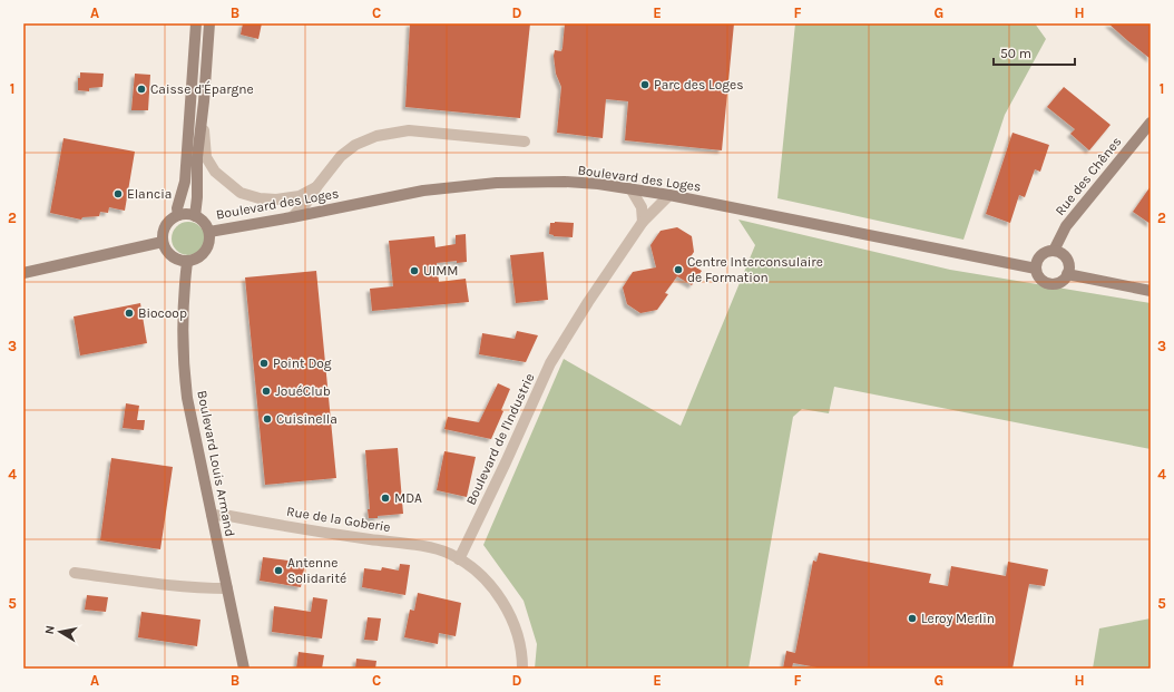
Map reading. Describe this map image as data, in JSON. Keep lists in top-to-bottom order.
{
  "streets": {
    "main road": ["Rue des Chênes", "Boulevard des Loges", "Boulevard Louis Armand"],
    "street": ["Boulevard de l'Industrie", "Rue de la Goberie"]
  },
  "crossings": [
    ["Rue des Chênes", "Boulevard des Loges"],
    ["Boulevard des Loges", "Boulevard de l'Industrie"],
    ["Boulevard des Loges", "Boulevard Louis Armand"],
    ["Boulevard de l'Industrie", "Rue de la Goberie"],
    ["Boulevard Louis Armand", "Rue de la Goberie"]
  ],
  "places": [
    "Parc des Loges",
    "Caisse d'Épargne",
    "Elancia",
    "Centre Interconsulaire de Formation",
    "UIMM",
    "Biocoop",
    "Point Dog",
    "JouéClub",
    "Cuisinella",
    "MDA",
    "Antenne Solidarité",
    "Leroy Merlin"
  ],
  "scale_bar": "50 m",
  "north": "left",
  "grid": {
    "columns": [
      "A",
      "B",
      "C",
      "D",
      "E",
      "F",
      "G",
      "H"
    ],
    "rows": [
      "1",
      "2",
      "3",
      "4",
      "5"
    ]
  }
}
